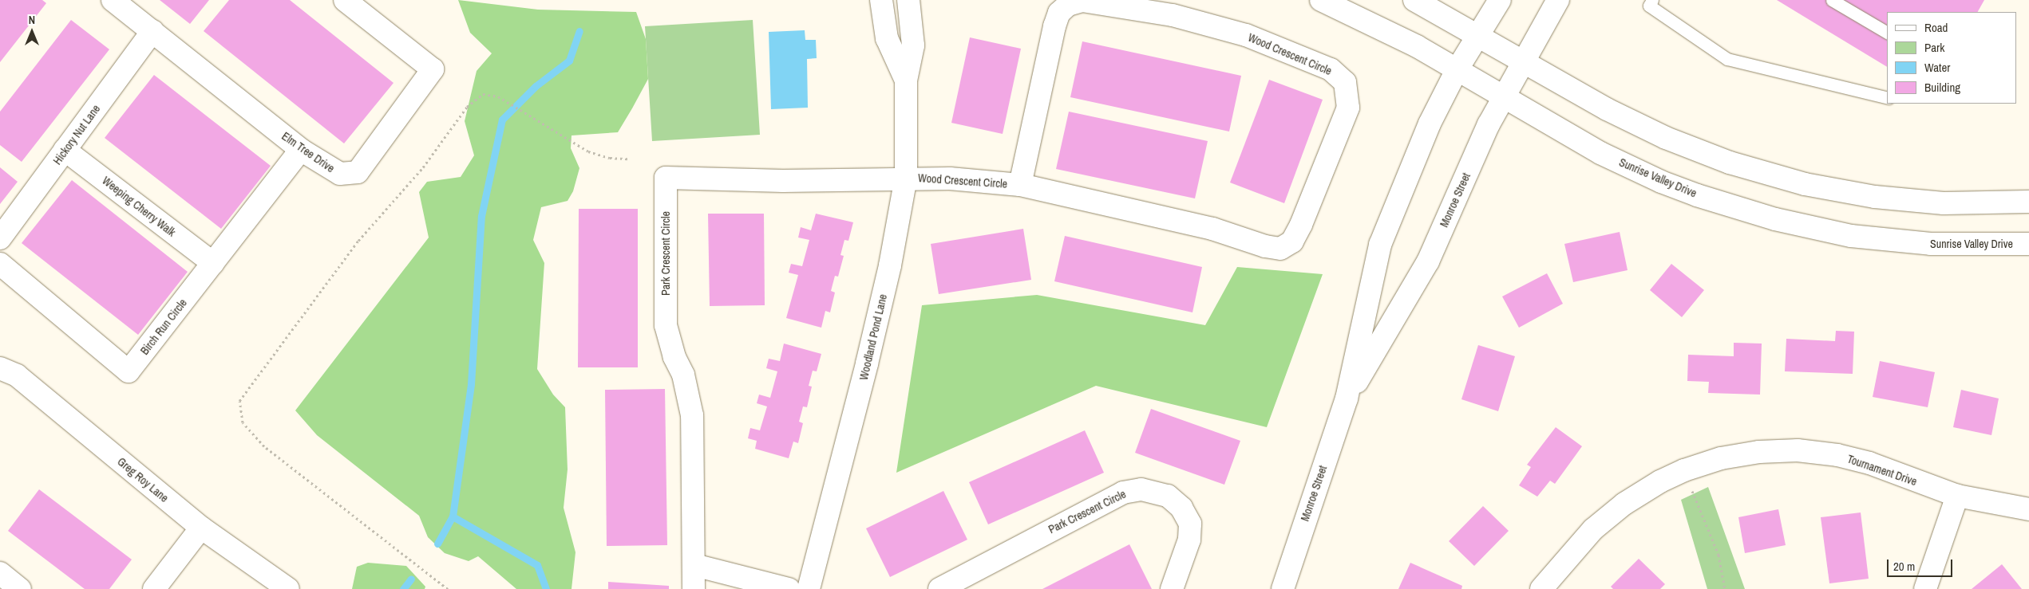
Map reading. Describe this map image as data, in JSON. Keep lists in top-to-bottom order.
{
  "streets": {
    "street": [
      "Wood Crescent Circle",
      "Hickory Nut Lane",
      "Elm Tree Drive",
      "Sunrise Valley Drive",
      "Monroe Street",
      "Weeping Cherry Walk",
      "Park Crescent Circle",
      "Birch Run Circle",
      "Woodland Pond Lane",
      "Tournament Drive",
      "Greg Roy Lane"
    ]
  },
  "crossings": [
    ["Wood Crescent Circle", "Park Crescent Circle"],
    ["Wood Crescent Circle", "Woodland Pond Lane"],
    ["Hickory Nut Lane", "Elm Tree Drive"],
    ["Hickory Nut Lane", "Weeping Cherry Walk"],
    ["Elm Tree Drive", "Birch Run Circle"],
    ["Sunrise Valley Drive", "Monroe Street"],
    ["Weeping Cherry Walk", "Birch Run Circle"],
    ["Park Crescent Circle", "Woodland Pond Lane"]
  ],
  "legend": [
    "Road",
    "Park",
    "Water",
    "Building"
  ],
  "scale_bar": "20 m",
  "north": "top"
}
